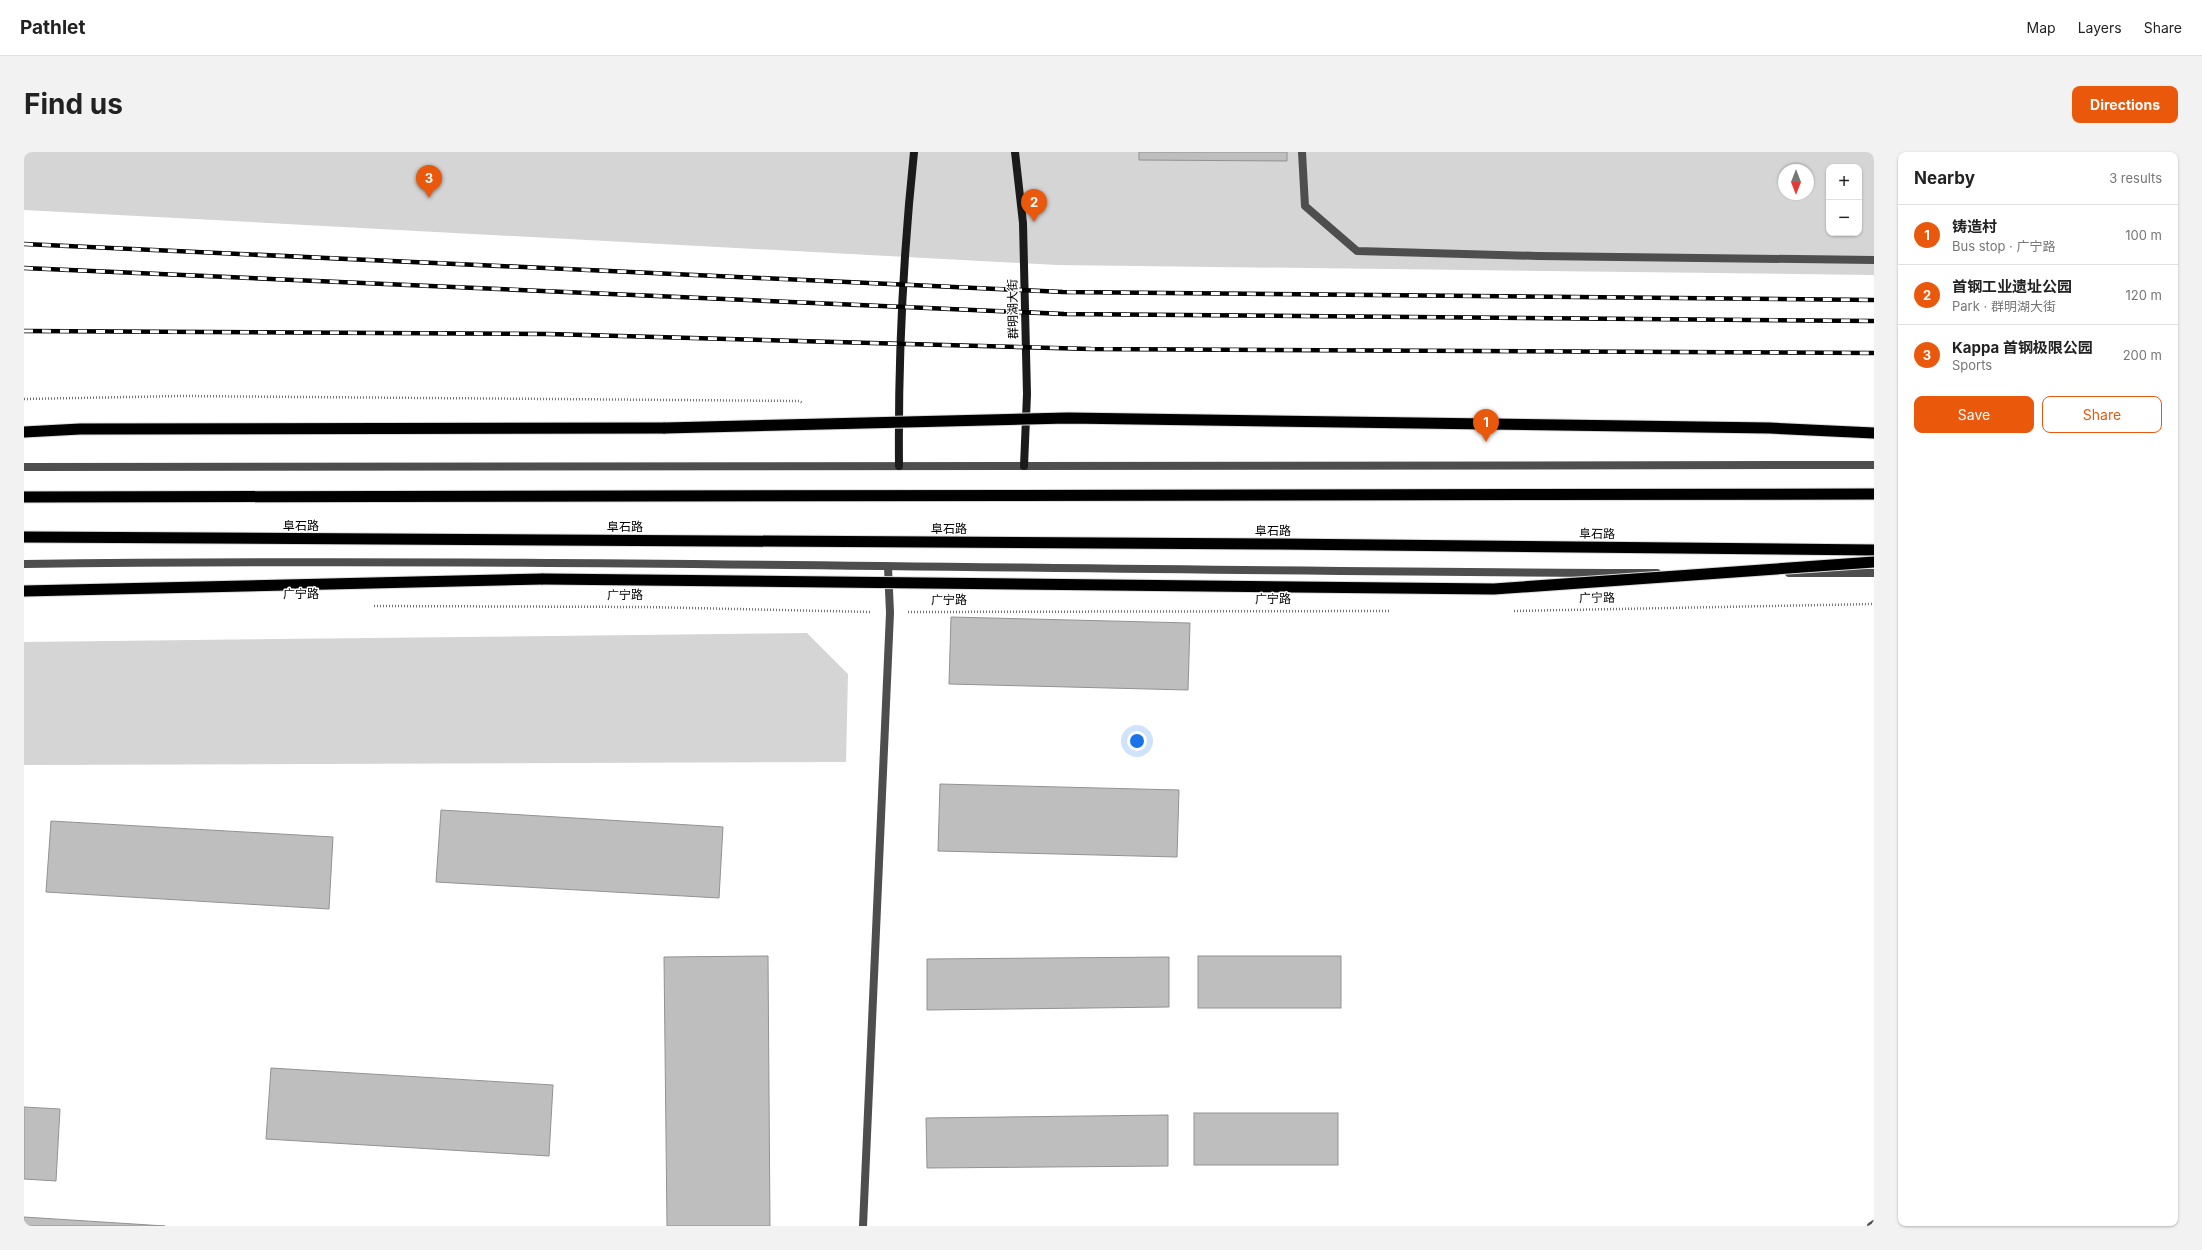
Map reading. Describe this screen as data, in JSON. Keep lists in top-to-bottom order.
{
  "streets": {
    "highway": ["阜石路"],
    "main road": ["群明湖大街"],
    "street": ["广宁路"]
  },
  "north": "bottom",
  "page": {
    "header": "Pathlet",
    "nav": ["Map", "Layers", "Share"],
    "buttons": [
      "Directions",
      ["Save", "Share"]
    ],
    "title": "Find us",
    "heading": ["Nearby", "3 results"],
    "map_buttons": ["+", "−"],
    "pins": ["3", "2", "1"],
    "list": [
      {
        "mark": "1",
        "name": "铸造村",
        "note": "Bus stop · 广宁路",
        "value": "100 m"
      },
      {
        "mark": "2",
        "name": "首钢工业遗址公园",
        "note": "Park · 群明湖大街",
        "value": "120 m"
      },
      {
        "mark": "3",
        "name": "Kappa 首钢极限公园",
        "note": "Sports",
        "value": "200 m"
      }
    ]
  }
}
